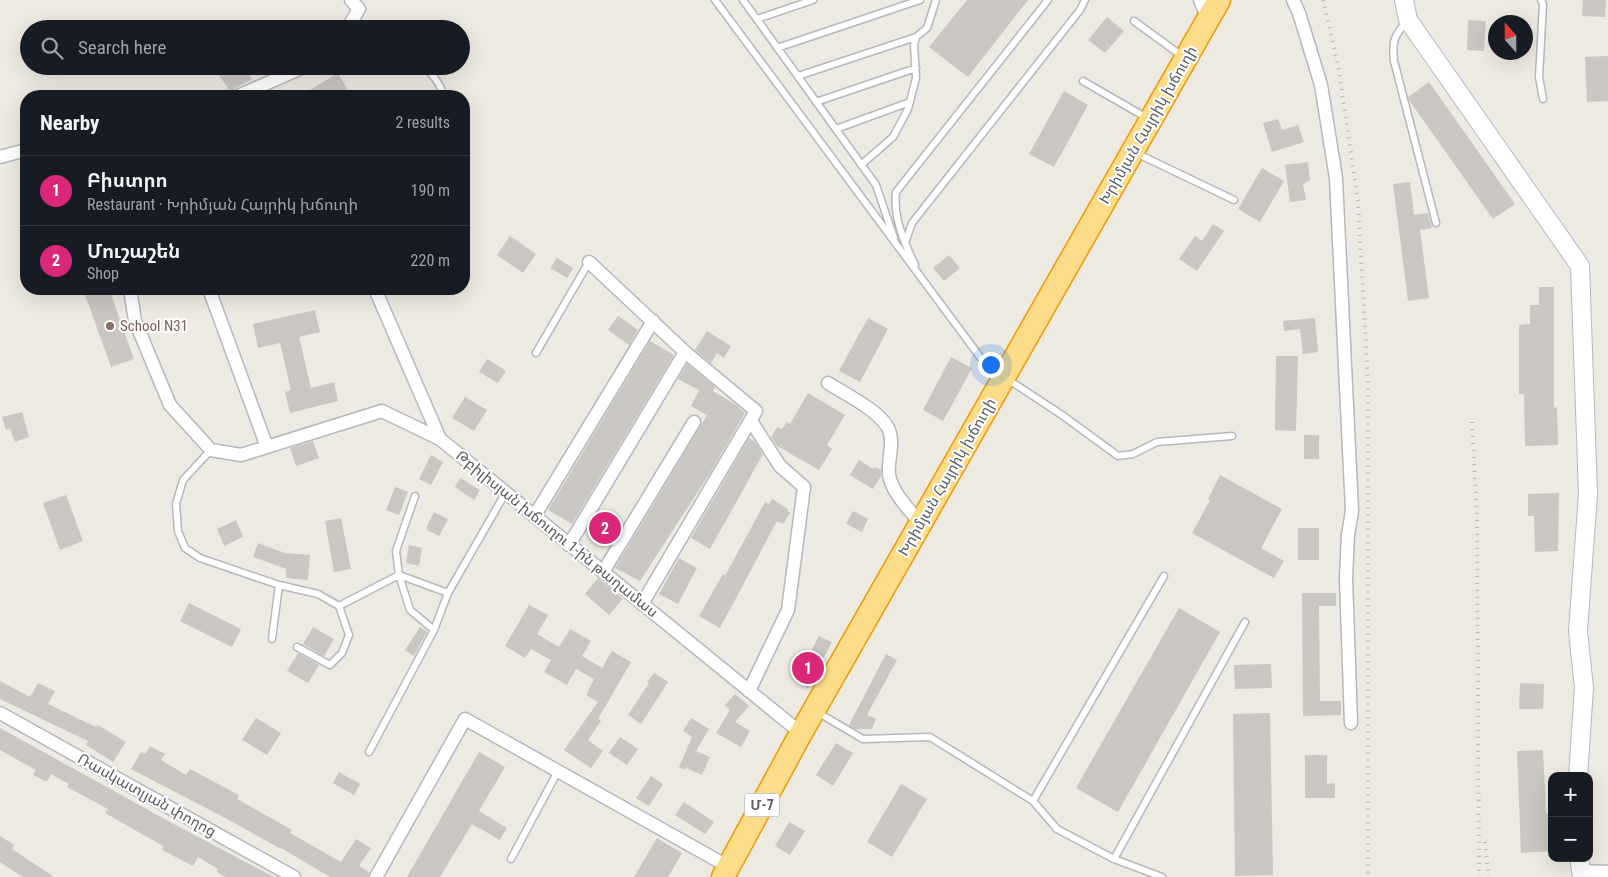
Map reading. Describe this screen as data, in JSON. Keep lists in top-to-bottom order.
{
  "streets": {
    "highway": ["Խրիմյան Հայրիկ խճուղի", "Մ-7"],
    "street": ["Թբիլիսյան խճուղու 1-ին թաղամաս", "Ռասկատլյան փողոց"]
  },
  "crossings": [
    ["Խրիմյան Հայրիկ խճուղի", "Թբիլիսյան խճուղու 1-ին թաղամաս"]
  ],
  "places": ["School N31"],
  "north": "top",
  "page": {
    "search": "Search here",
    "heading": ["Nearby", "2 results"],
    "list": [
      {
        "mark": "1",
        "name": "Բիստրո",
        "note": "Restaurant · Խրիմյան Հայրիկ խճուղի",
        "value": "190 m"
      },
      {
        "mark": "2",
        "name": "Մուշաշեն",
        "note": "Shop",
        "value": "220 m"
      }
    ],
    "pins": ["2", "1"],
    "map_buttons": ["+", "−"]
  }
}
